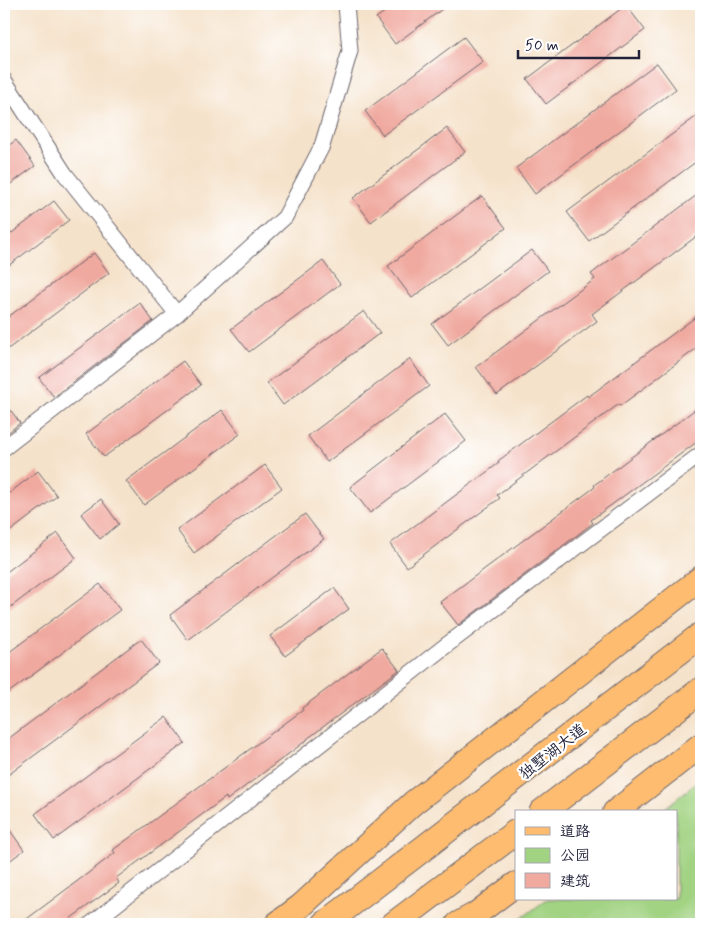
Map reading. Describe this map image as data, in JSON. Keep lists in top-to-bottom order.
{
  "streets": {
    "highway": ["独墅湖大道"]
  },
  "legend": ["道路", "公园", "建筑"],
  "scale_bar": "50 m"
}
